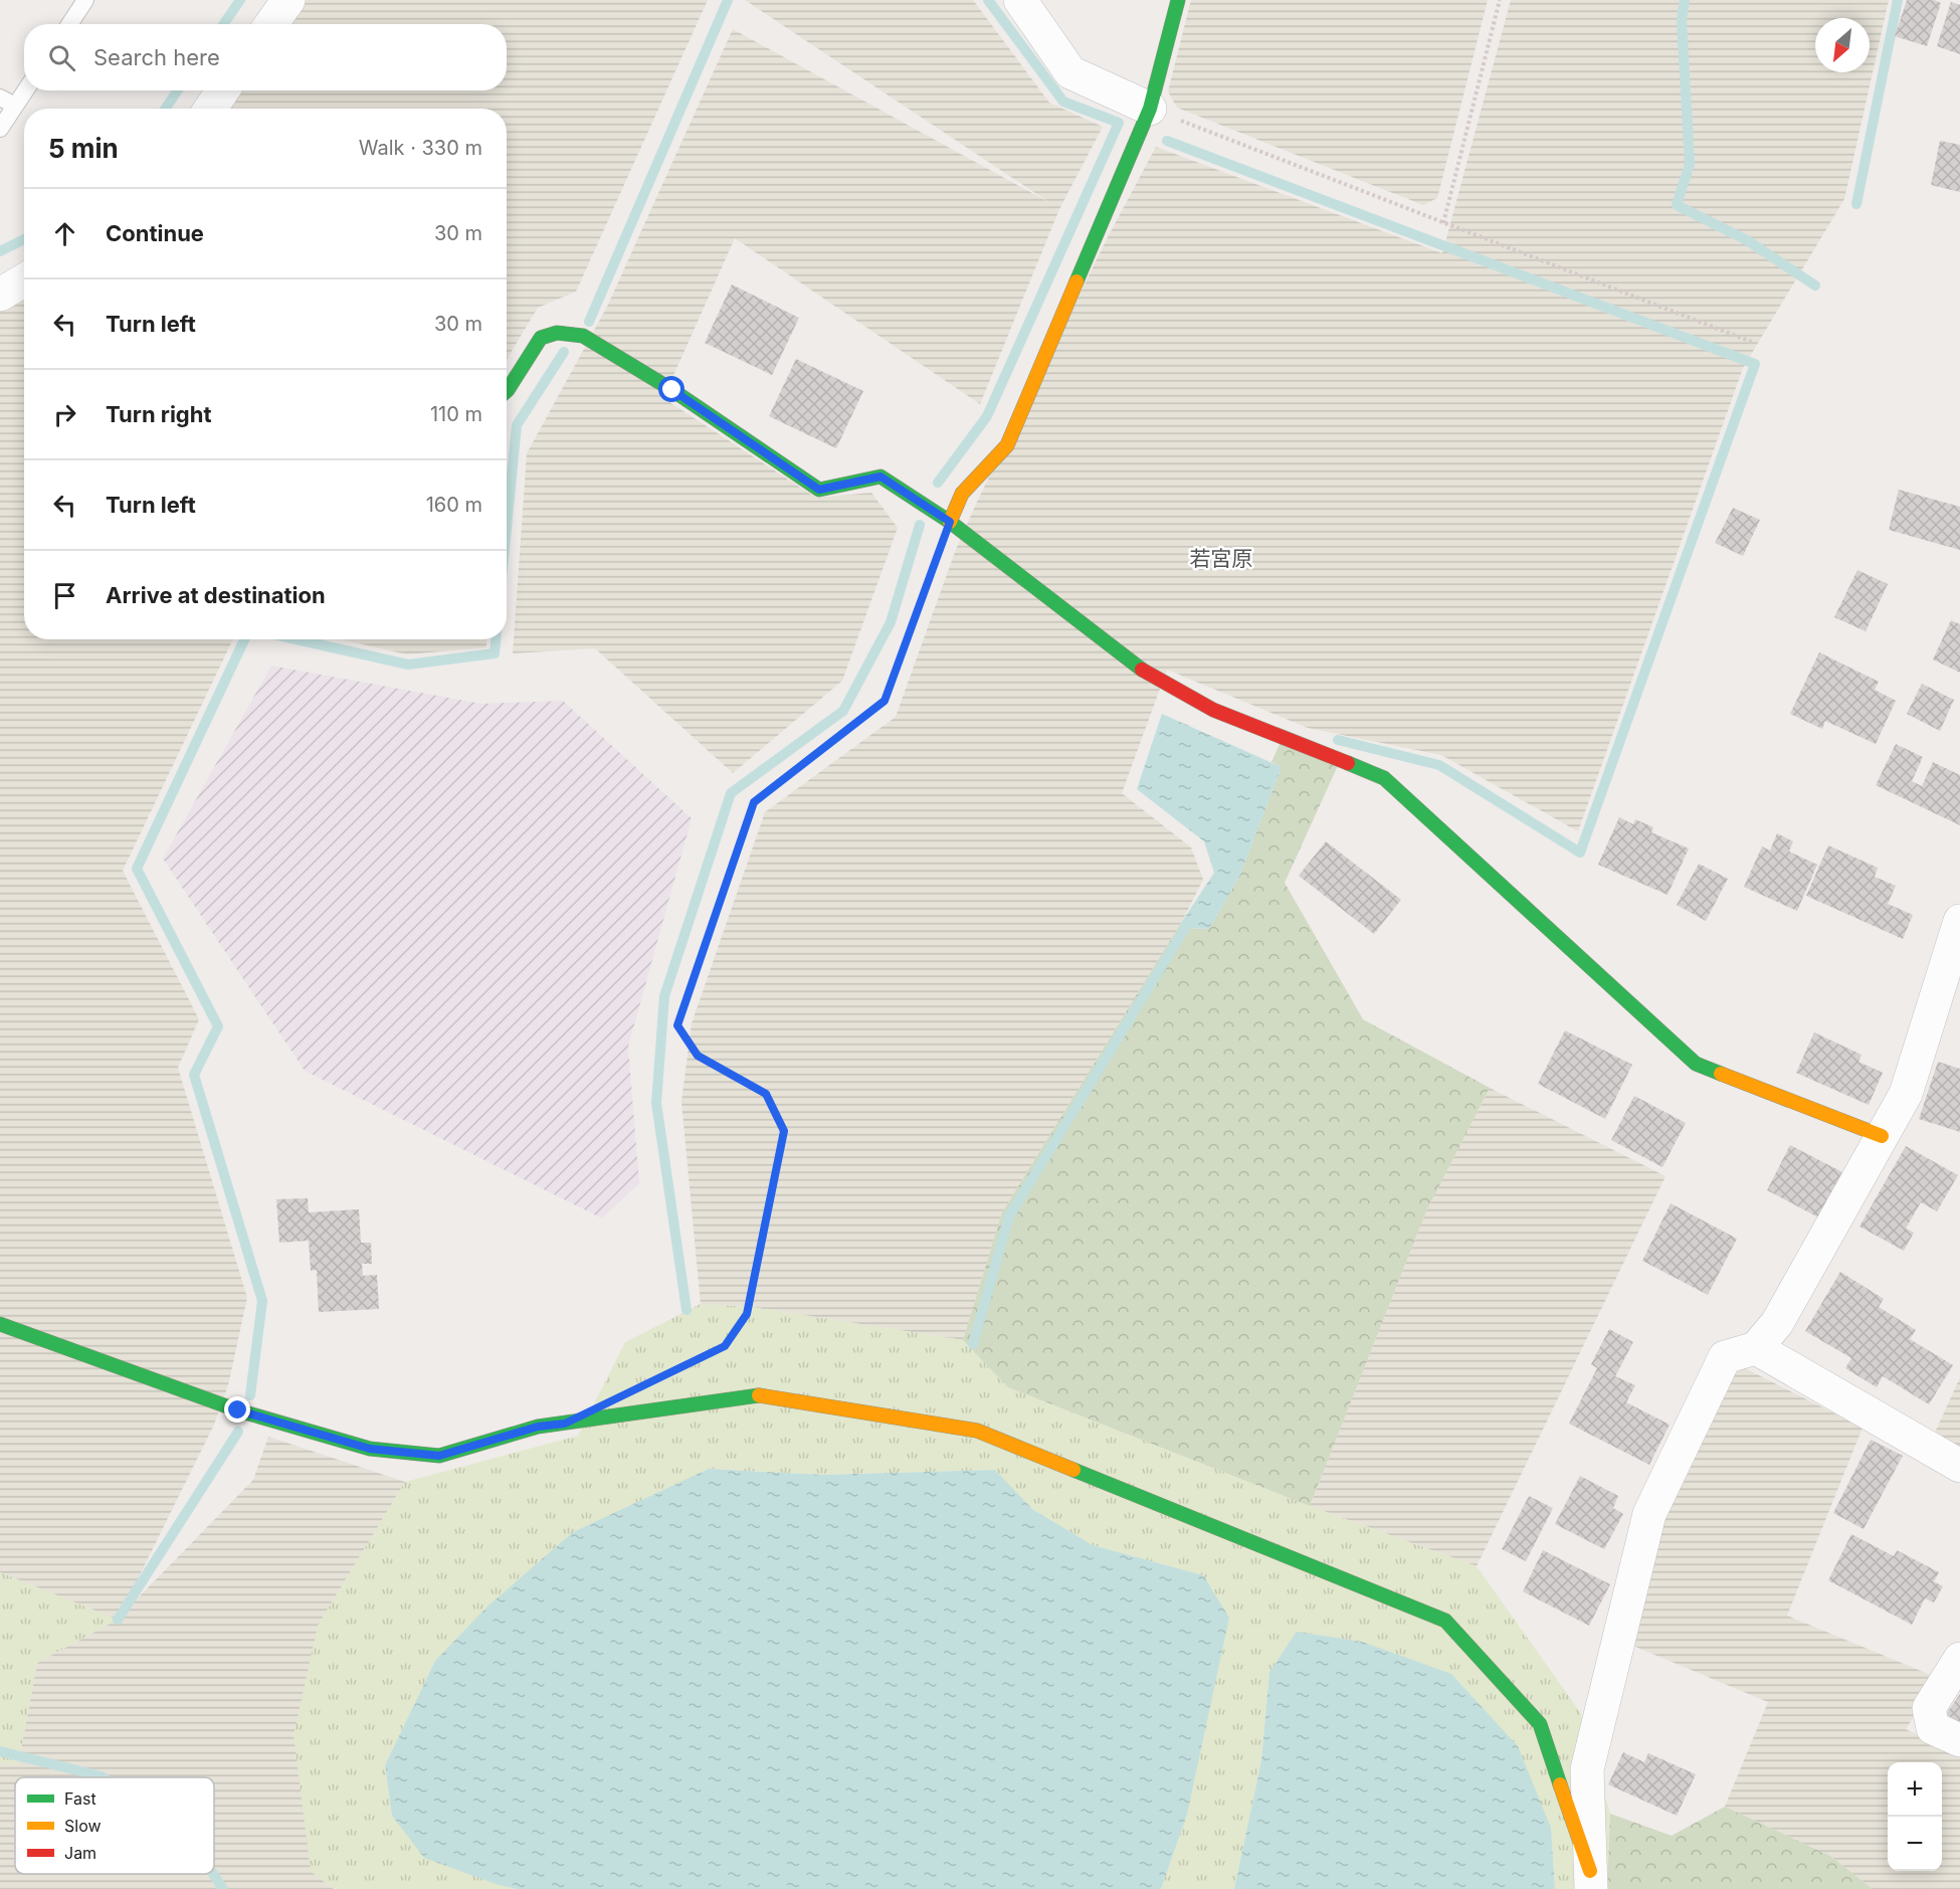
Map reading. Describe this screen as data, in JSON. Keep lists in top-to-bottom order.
{
  "districts": ["若宮原"],
  "legend": ["Fast", "Slow", "Jam"],
  "north": "bottom left",
  "page": {
    "search": "Search here",
    "heading": ["5 min", "Walk · 330 m"],
    "list": [
      ["Continue", "30 m"],
      ["Turn left", "30 m"],
      ["Turn right", "110 m"],
      ["Turn left", "160 m"],
      "Arrive at destination"
    ],
    "map_buttons": ["+", "−"]
  }
}
